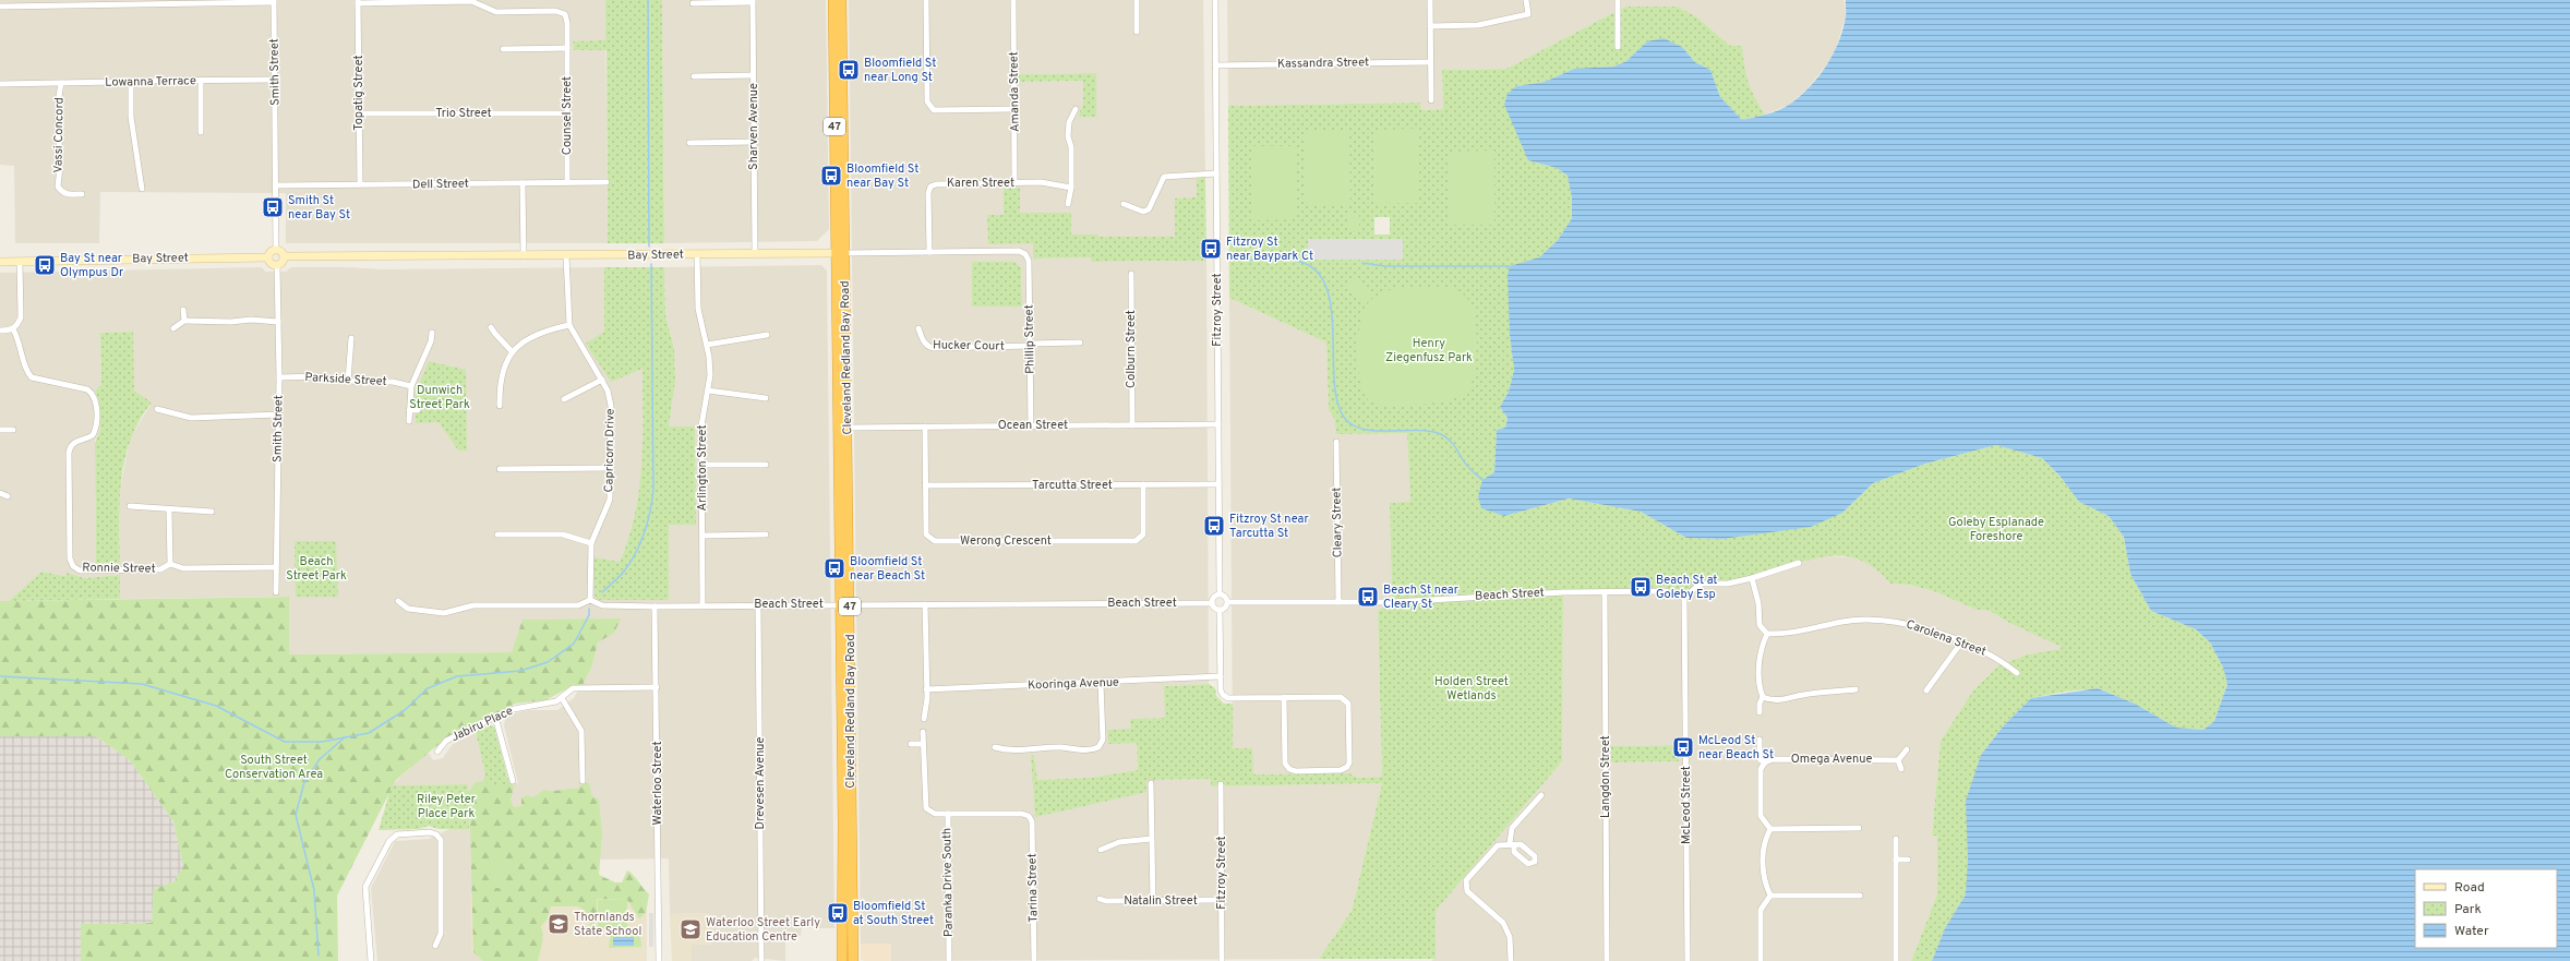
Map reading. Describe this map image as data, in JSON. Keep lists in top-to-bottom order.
{
  "streets": {
    "highway": ["47", "Cleveland Redland Bay Road"],
    "street": [
      "Kassandra Street",
      "Smith Street",
      "Lowanna Terrace",
      "Amanda Street",
      "Topatig Street",
      "Trio Street",
      "Counsel Street",
      "Sharven Avenue",
      "Vassi Concord",
      "Karen Street",
      "Dell Street",
      "Bay Street",
      "Fitzroy Street",
      "Phillip Street",
      "Hucker Court",
      "Colburn Street",
      "Parkside Street",
      "Ocean Street",
      "Capricorn Drive",
      "Arlington Street",
      "Tarcutta Street",
      "Cleary Street",
      "Werong Crescent",
      "Ronnie Street",
      "Beach Street",
      "Carolena Street",
      "Kooringa Avenue",
      "Jabiru Place",
      "Omega Avenue",
      "Langdon Street",
      "Waterloo Street",
      "Drevesen Avenue",
      "McLeod Street",
      "Paranka Drive South",
      "Tarina Street",
      "Natalin Street"
    ]
  },
  "crossings": [
    ["Kassandra Street", "Fitzroy Street"],
    ["Smith Street", "Lowanna Terrace"],
    ["Smith Street", "Dell Street"],
    ["Smith Street", "Bay Street"],
    ["Smith Street", "Parkside Street"],
    ["Smith Street", "Ronnie Street"],
    ["Lowanna Terrace", "Vassi Concord"],
    ["Amanda Street", "Karen Street"],
    ["Topatig Street", "Trio Street"],
    ["Topatig Street", "Counsel Street"],
    ["Topatig Street", "Dell Street"],
    ["Trio Street", "Counsel Street"],
    ["Counsel Street", "Dell Street"],
    ["Sharven Avenue", "Bay Street"],
    ["47", "Bay Street"],
    ["47", "Cleveland Redland Bay Road"],
    ["Karen Street", "Bay Street"],
    ["Bay Street", "Phillip Street"],
    ["Bay Street", "Cleveland Redland Bay Road"],
    ["Bay Street", "Capricorn Drive"],
    ["Bay Street", "Arlington Street"],
    ["Fitzroy Street", "Ocean Street"],
    ["Fitzroy Street", "Tarcutta Street"],
    ["Fitzroy Street", "Beach Street"],
    ["Fitzroy Street", "Natalin Street"],
    ["Phillip Street", "Hucker Court"],
    ["Phillip Street", "Ocean Street"],
    ["Colburn Street", "Ocean Street"],
    ["Cleveland Redland Bay Road", "Ocean Street"],
    ["Cleveland Redland Bay Road", "Beach Street"],
    ["Ocean Street", "Werong Crescent"],
    ["Capricorn Drive", "Beach Street"],
    ["Arlington Street", "Beach Street"],
    ["Tarcutta Street", "Werong Crescent"],
    ["Cleary Street", "Beach Street"],
    ["Beach Street", "Langdon Street"],
    ["Beach Street", "Waterloo Street"],
    ["Beach Street", "Drevesen Avenue"],
    ["Beach Street", "McLeod Street"],
    ["Jabiru Place", "Waterloo Street"],
    ["Paranka Drive South", "Tarina Street"]
  ],
  "parks": [
    "Henry Ziegenfusz Park",
    "Dunwich Street Park",
    "Goleby Esplanade Foreshore",
    "Beach Street Park",
    "Holden Street Wetlands",
    "South Street Conservation Area",
    "Riley Peter Place Park"
  ],
  "places": {
    "bus stop": [
      "Bloomfield St near Long St",
      "Bloomfield St near Bay St",
      "Smith St near Bay St",
      "Fitzroy St near Baypark Ct",
      "Bay St near Olympus Dr",
      "Fitzroy St near Tarcutta St",
      "Bloomfield St near Beach St",
      "Beach St at Goleby Esp",
      "Beach St near Cleary St",
      "McLeod St near Beach St",
      "Bloomfield St at South Street"
    ],
    "school or university": ["Thornlands State School", "Waterloo Street Early Education Centre"]
  },
  "legend": ["Road", "Park", "Water"]
}
